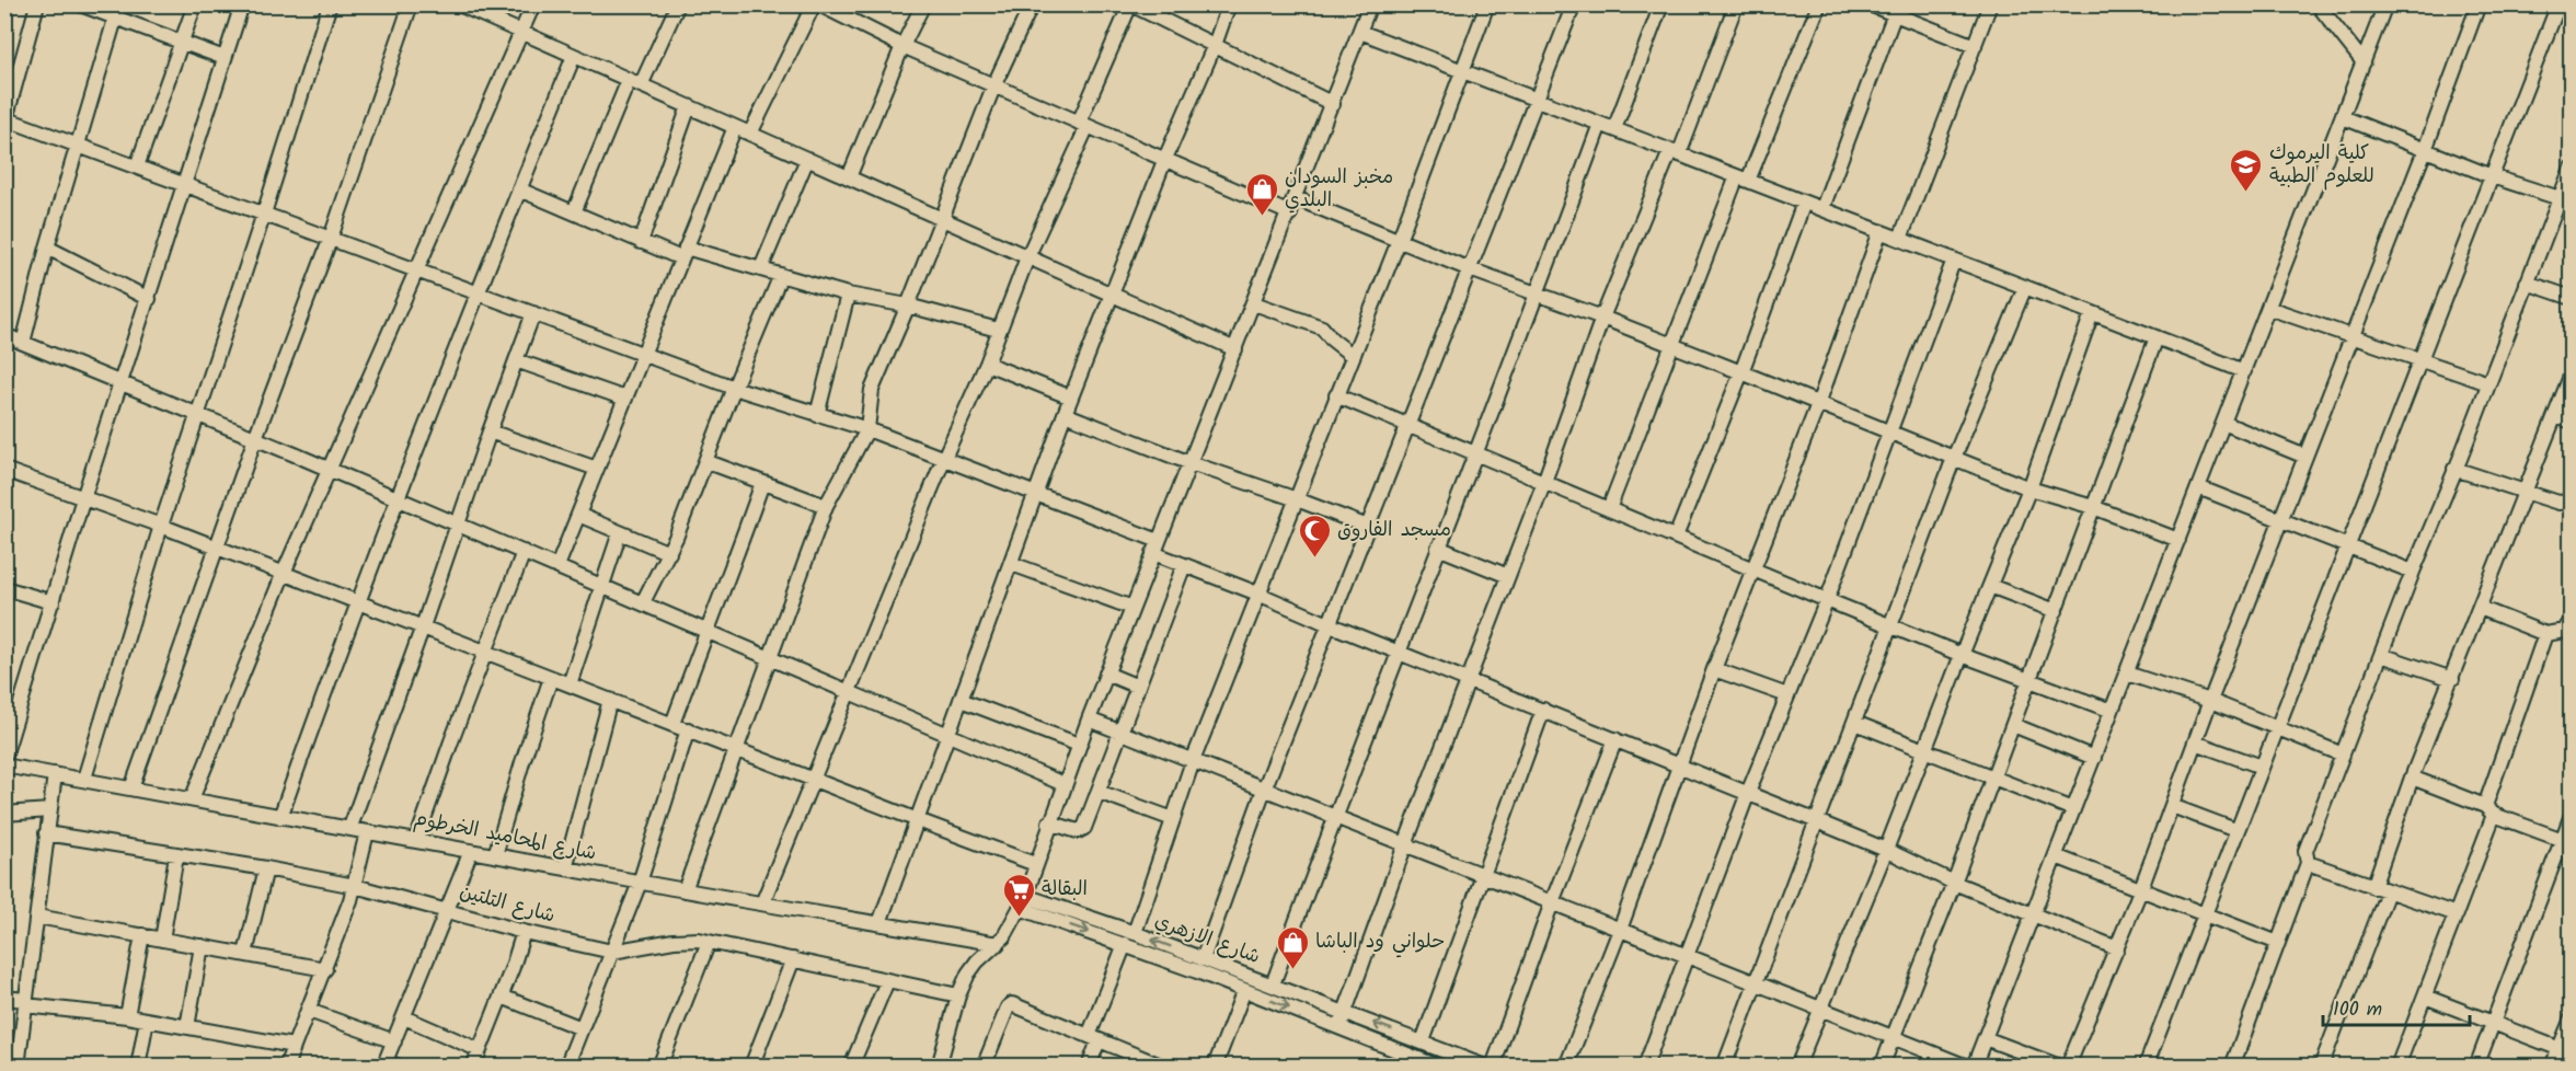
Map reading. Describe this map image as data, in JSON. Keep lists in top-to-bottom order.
{
  "streets": {
    "street": ["شارع المحاميد الخرطوم", "شارع التلتين", "شارع الازهري"]
  },
  "places": {
    "school or university": ["كلية اليرموك للعلوم الطبية"],
    "shop": ["مخبز السودان البلدي", "حلواني ود الباشا"],
    "mosque": ["مسجد الفاروق"],
    "supermarket": ["البقالة"]
  },
  "scale_bar": "100 m"
}
